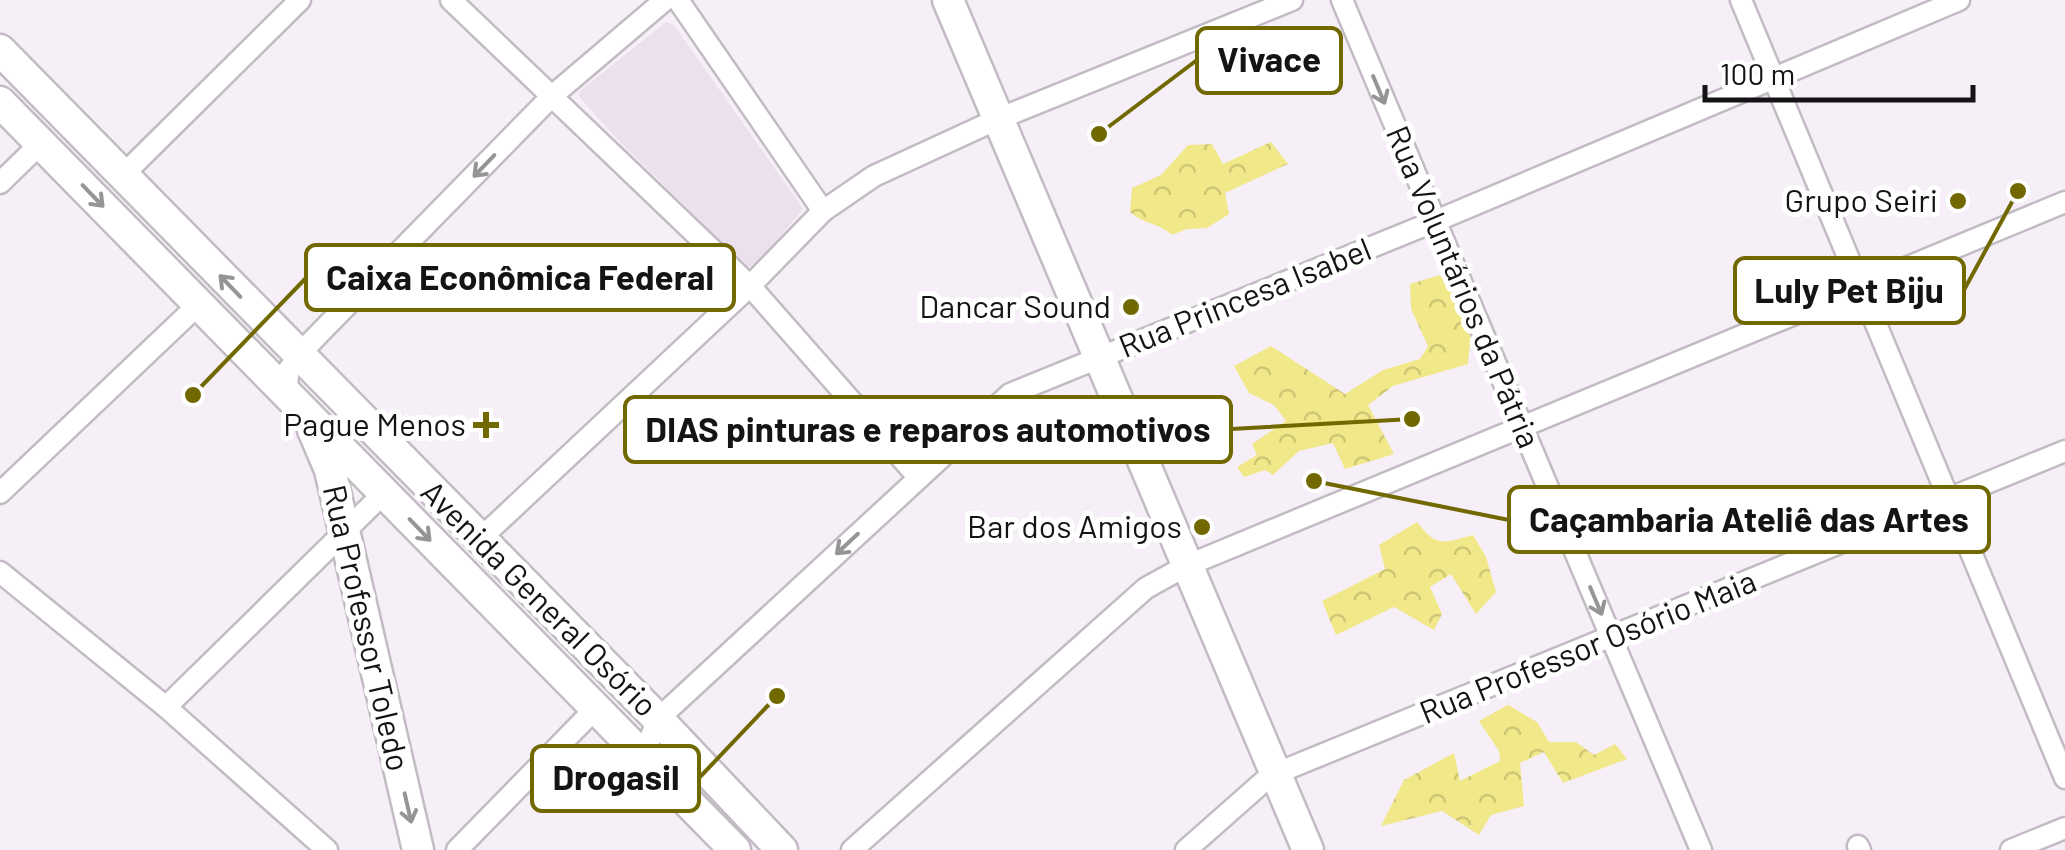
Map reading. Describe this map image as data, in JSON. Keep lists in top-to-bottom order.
{
  "streets": {
    "main road": ["Avenida General Osório", "Rua Professor Toledo"],
    "street": ["Rua Voluntários da Pátria", "Rua Princesa Isabel", "Rua Professor Osório Maia"]
  },
  "crossings": [
    ["Rua Voluntários da Pátria", "Rua Princesa Isabel"],
    ["Rua Voluntários da Pátria", "Rua Professor Osório Maia"],
    ["Rua Princesa Isabel", "Avenida General Osório"],
    ["Avenida General Osório", "Rua Professor Toledo"]
  ],
  "one_way": ["Rua Voluntários da Pátria", "Rua Professor Toledo"],
  "places": {
    "other": [
      "Vivace",
      "Luly Pet Biju",
      "Grupo Seiri",
      "Dancar Sound",
      "Caixa Econômica Federal",
      "DIAS pinturas e reparos automotivos",
      "Caçambaria Ateliê das Artes",
      "Bar dos Amigos",
      "Drogasil"
    ],
    "health": ["Pague Menos"]
  },
  "scale_bar": "100 m"
}
